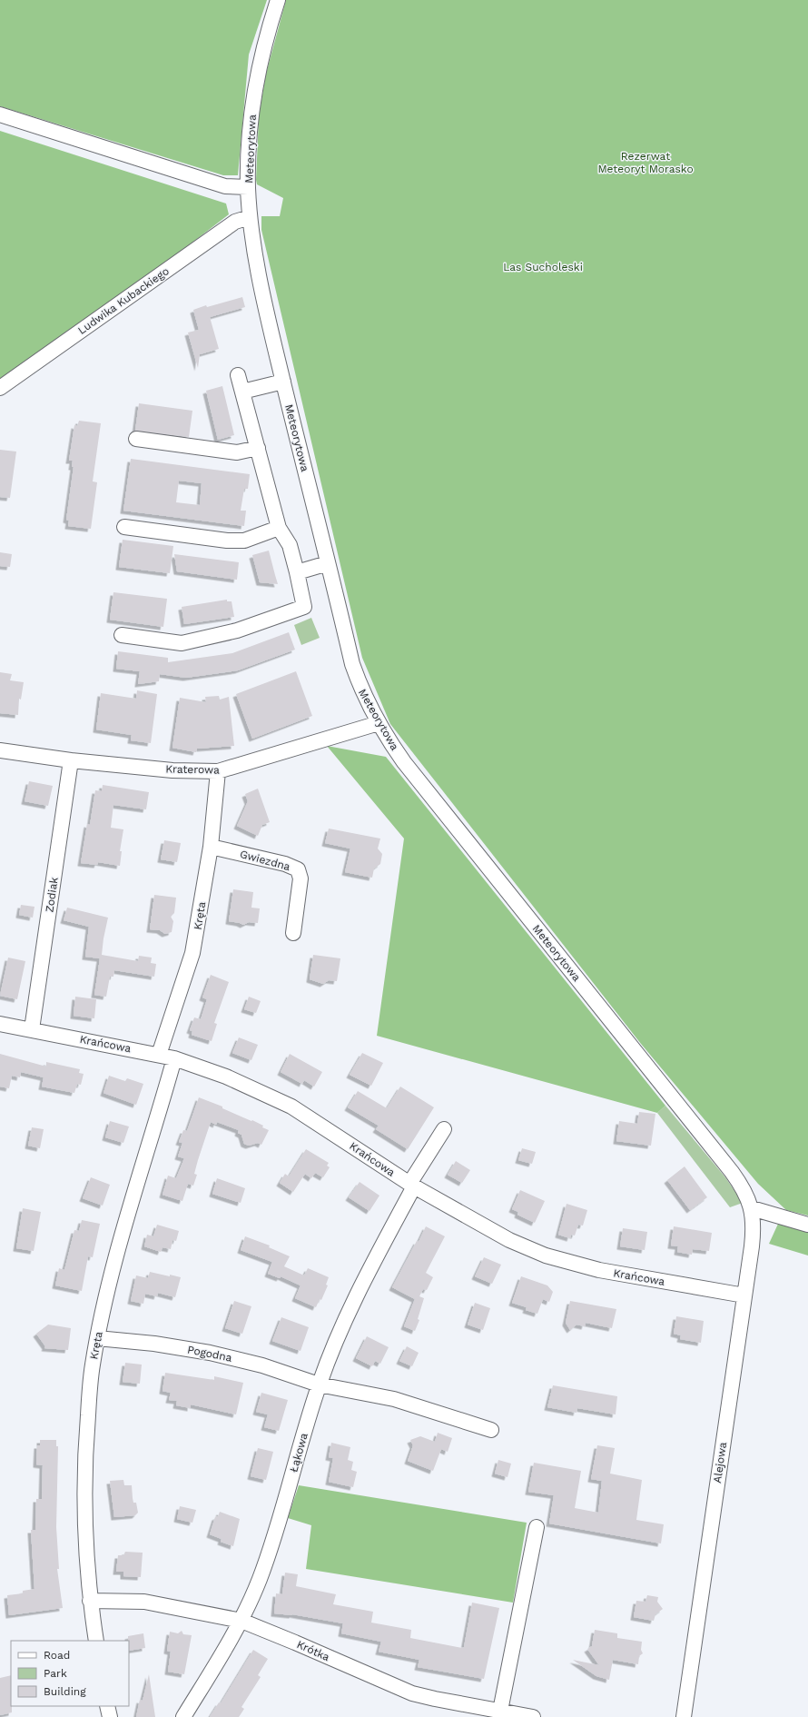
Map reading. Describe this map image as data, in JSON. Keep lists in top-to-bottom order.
{
  "streets": {
    "street": [
      "Meteorytowa",
      "Ludwika Kubackiego",
      "Kraterowa",
      "Gwiezdna",
      "Zodiak",
      "Kręta",
      "Krańcowa",
      "Pogodna",
      "Łąkowa",
      "Alejowa",
      "Krótka"
    ]
  },
  "crossings": [
    ["Meteorytowa", "Ludwika Kubackiego"],
    ["Meteorytowa", "Kraterowa"],
    ["Meteorytowa", "Alejowa"],
    ["Kraterowa", "Zodiak"],
    ["Kraterowa", "Kręta"],
    ["Gwiezdna", "Kręta"],
    ["Zodiak", "Krańcowa"],
    ["Kręta", "Krańcowa"],
    ["Kręta", "Pogodna"],
    ["Kręta", "Krótka"],
    ["Krańcowa", "Łąkowa"],
    ["Krańcowa", "Alejowa"],
    ["Pogodna", "Łąkowa"],
    ["Łąkowa", "Krótka"]
  ],
  "parks": ["Rezerwat Meteoryt Morasko", "Las Sucholeski"],
  "legend": ["Road", "Park", "Building"]
}
